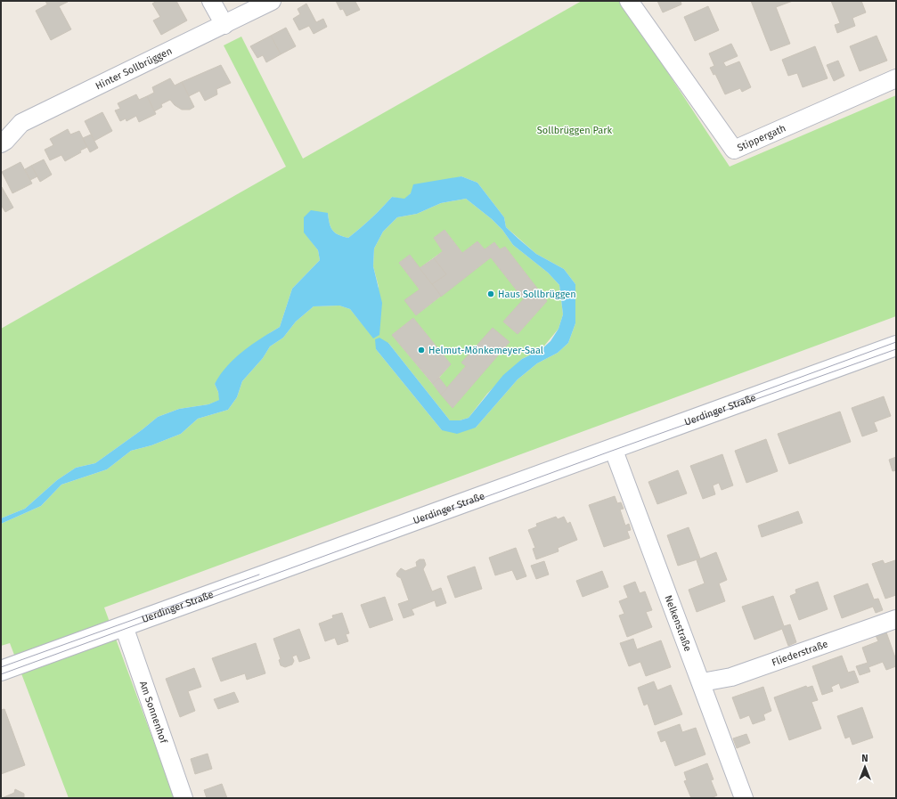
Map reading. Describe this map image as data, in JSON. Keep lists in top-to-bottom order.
{
  "streets": {
    "main road": ["Uerdinger Straße"],
    "street": [
      "Hinter Sollbrüggen",
      "Stippergath",
      "Nelkenstraße",
      "Fliederstraße",
      "Am Sonnenhof"
    ]
  },
  "crossings": [
    ["Uerdinger Straße", "Nelkenstraße"],
    ["Uerdinger Straße", "Am Sonnenhof"],
    ["Nelkenstraße", "Fliederstraße"]
  ],
  "parks": ["Sollbrüggen Park"],
  "places": ["Haus Sollbrüggen", "Helmut-Mönkemeyer-Saal"],
  "north": "top"
}
